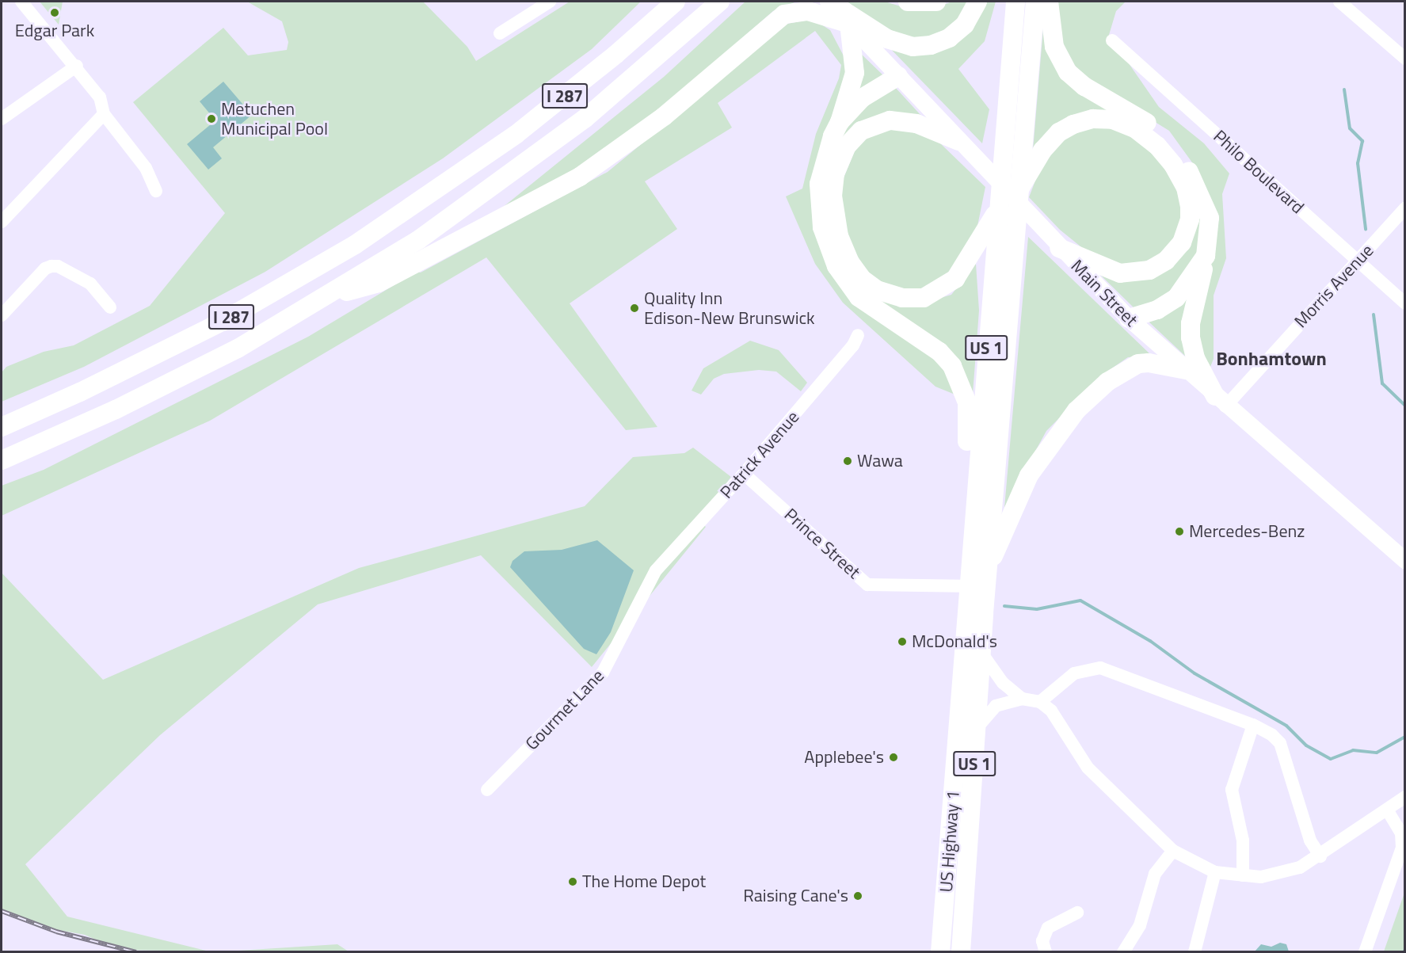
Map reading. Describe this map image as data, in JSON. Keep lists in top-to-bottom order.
{
  "streets": {
    "highway": ["I 287", "US 1", "US Highway 1"],
    "main road": ["Main Street"],
    "street": [
      "Philo Boulevard",
      "Morris Avenue",
      "Patrick Avenue",
      "Prince Street",
      "Gourmet Lane"
    ]
  },
  "crossings": [
    ["Philo Boulevard", "Morris Avenue"],
    ["Morris Avenue", "Main Street"],
    ["US 1", "Prince Street"],
    ["US 1", "US Highway 1"],
    ["Patrick Avenue", "Prince Street"],
    ["Patrick Avenue", "Gourmet Lane"],
    ["Prince Street", "US Highway 1"]
  ],
  "districts": ["Bonhamtown"],
  "places": [
    "Edgar Park",
    "Metuchen Municipal Pool",
    "Quality Inn Edison-New Brunswick",
    "Wawa",
    "Mercedes-Benz",
    "McDonald's",
    "Applebee's",
    "The Home Depot",
    "Raising Cane's"
  ]
}
